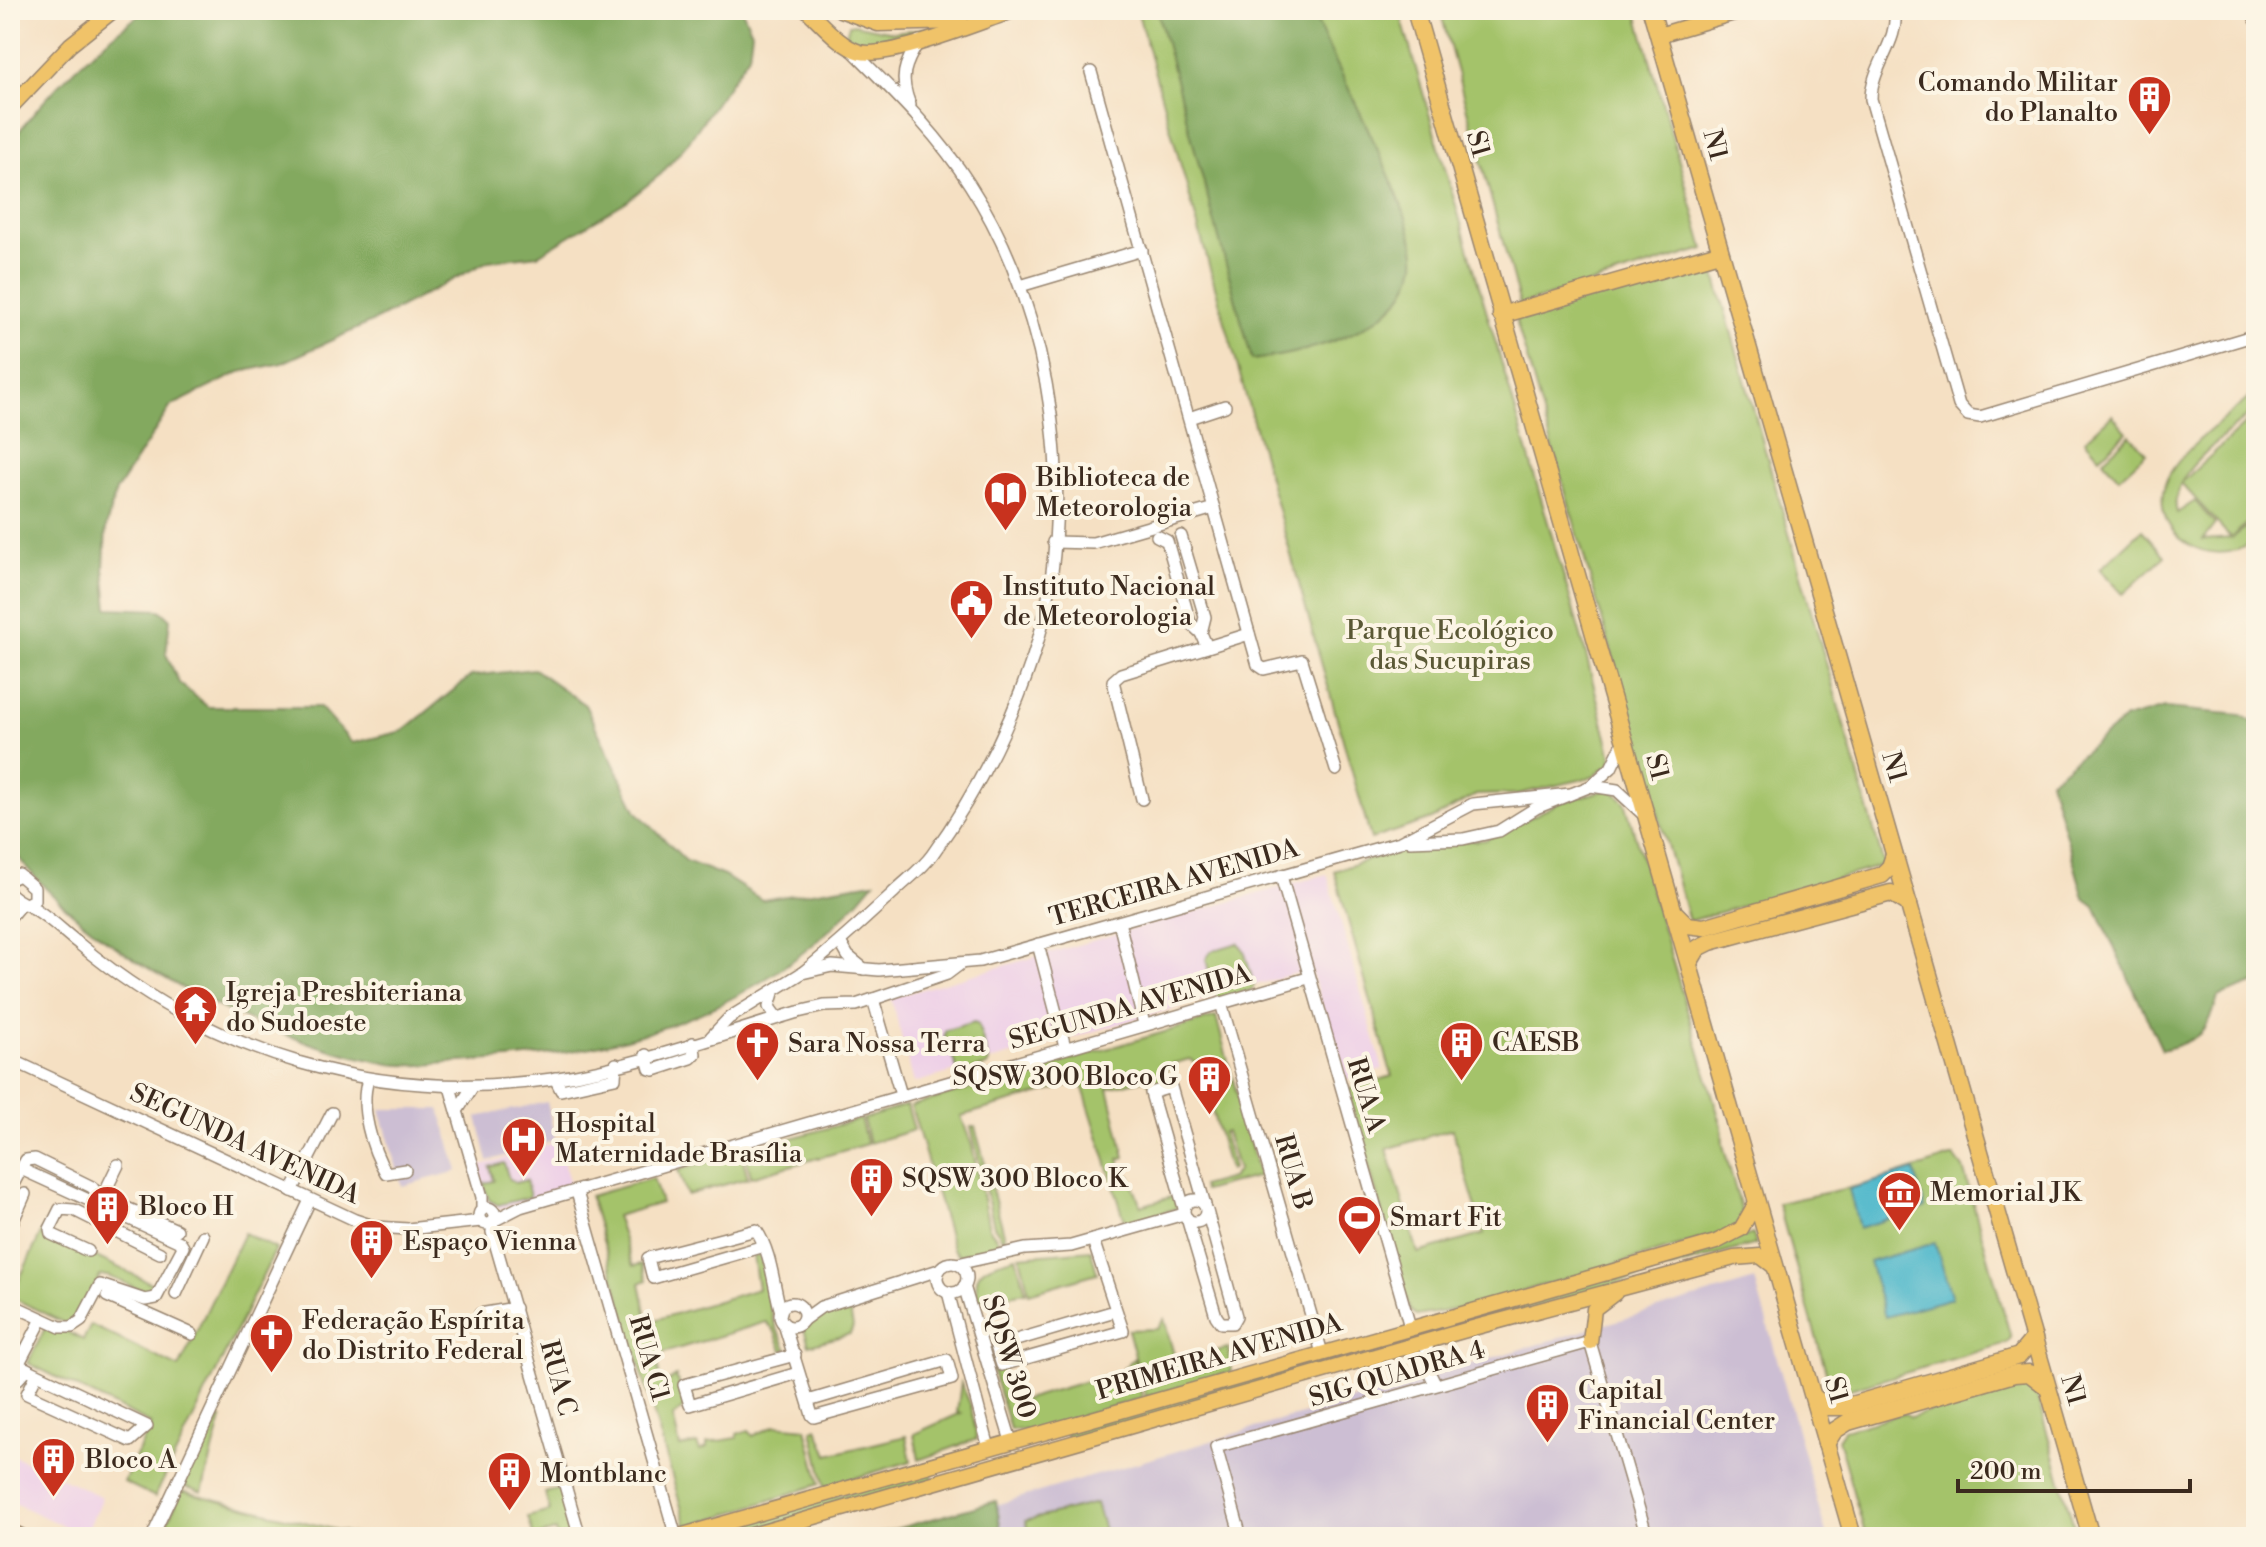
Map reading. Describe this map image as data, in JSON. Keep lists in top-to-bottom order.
{
  "streets": {
    "highway": ["S1", "N1"],
    "main road": ["PRIMEIRA AVENIDA"],
    "street": [
      "TERCEIRA AVENIDA",
      "SEGUNDA AVENIDA",
      "RUA A",
      "RUA B",
      "SQSW 300",
      "RUA C1",
      "SIG QUADRA 4",
      "RUA C"
    ]
  },
  "crossings": [
    ["S1", "PRIMEIRA AVENIDA"],
    ["TERCEIRA AVENIDA", "RUA A"],
    ["TERCEIRA AVENIDA", "RUA C"],
    ["SEGUNDA AVENIDA", "RUA A"],
    ["SEGUNDA AVENIDA", "RUA B"],
    ["SEGUNDA AVENIDA", "RUA C1"],
    ["SEGUNDA AVENIDA", "RUA C"],
    ["RUA A", "PRIMEIRA AVENIDA"],
    ["RUA B", "PRIMEIRA AVENIDA"],
    ["SQSW 300", "PRIMEIRA AVENIDA"],
    ["PRIMEIRA AVENIDA", "RUA C1"]
  ],
  "parks": ["Parque Ecológico das Sucupiras"],
  "places": {
    "building": [
      "Comando Militar do Planalto",
      "CAESB",
      "SQSW 300 Bloco G",
      "SQSW 300 Bloco K",
      "Bloco H",
      "Espaço Vienna",
      "Capital Financial Center",
      "Bloco A",
      "Montblanc"
    ],
    "library": ["Biblioteca de Meteorologia"],
    "public building": ["Instituto Nacional de Meteorologia"],
    "temple": ["Igreja Presbiteriana do Sudoeste"],
    "church": ["Sara Nossa Terra", "Federação Espírita do Distrito Federal"],
    "hospital": ["Hospital Maternidade Brasília"],
    "museum": ["Memorial JK"],
    "sports": ["Smart Fit"]
  },
  "scale_bar": "200 m"
}
